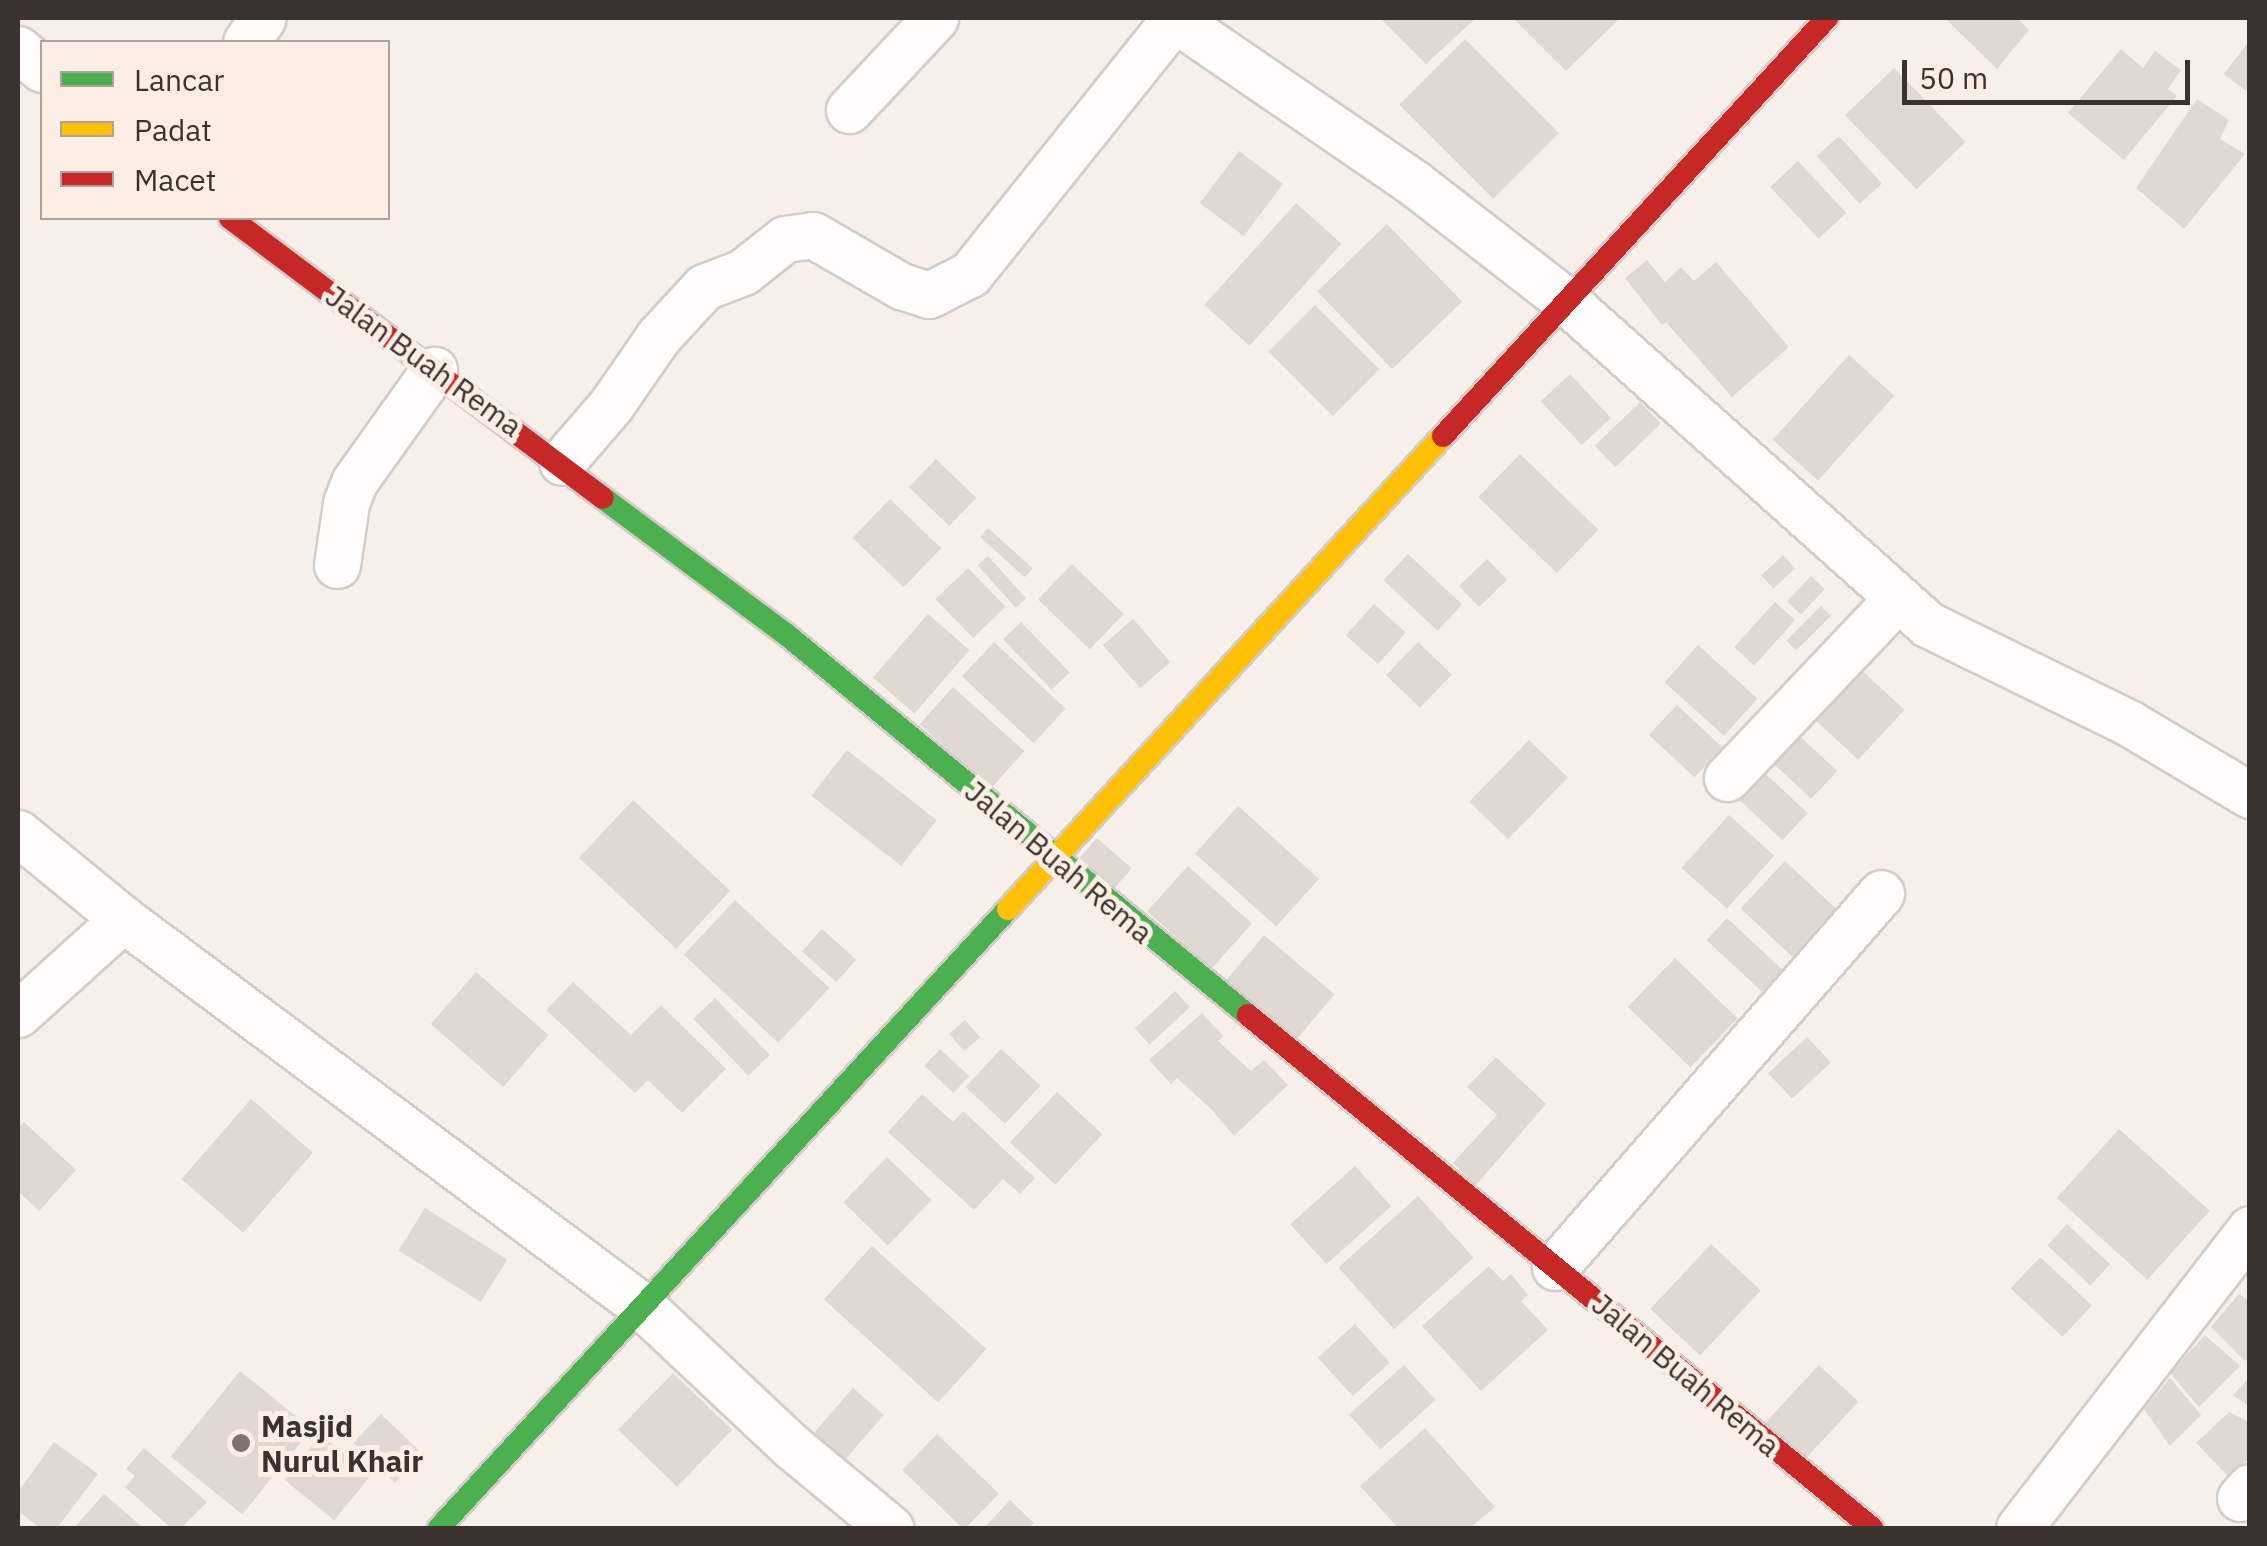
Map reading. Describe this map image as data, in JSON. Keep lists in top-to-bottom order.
{
  "streets": {
    "street": ["Jalan Buah Rema"]
  },
  "places": ["Masjid Nurul Khair"],
  "legend": ["Lancar", "Padat", "Macet"],
  "scale_bar": "50 m"
}
